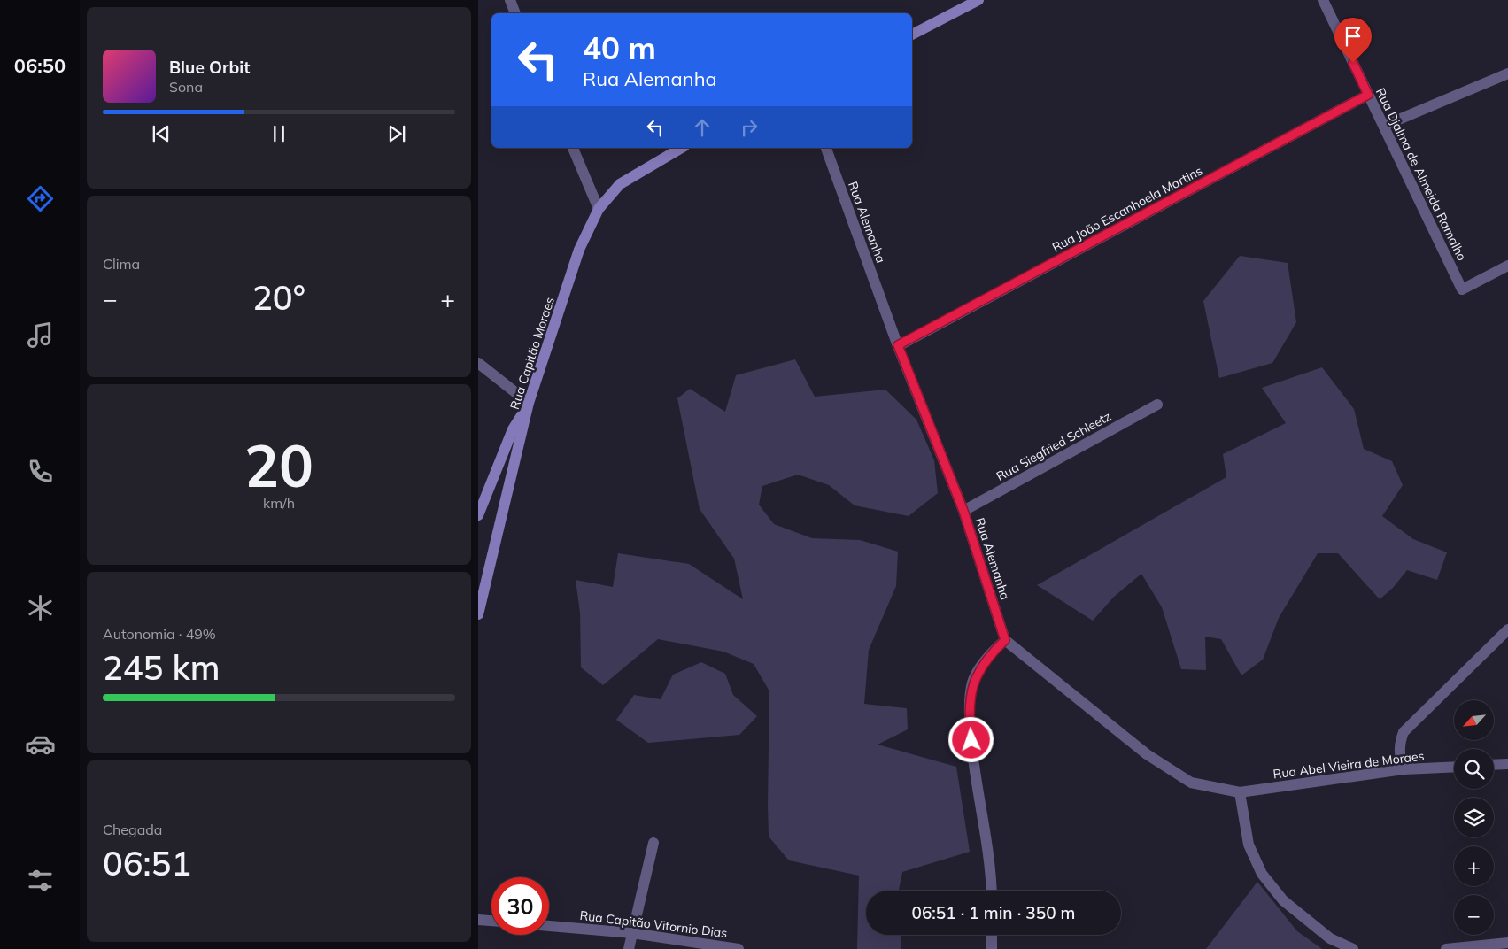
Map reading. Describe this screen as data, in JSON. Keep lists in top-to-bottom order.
{
  "streets": {
    "main road": ["Rua Capitão Moraes"],
    "street": [
      "Rua Djalma de Almeida Ramalho",
      "Rua João Escanhoela Martins",
      "Rua Alemanha",
      "Rua Siegfried Schleetz",
      "Rua Abel Vieira de Moraes",
      "Rua Capitão Vitornio Dias"
    ]
  },
  "crossings": [
    ["Rua Djalma de Almeida Ramalho", "Rua João Escanhoela Martins"],
    ["Rua João Escanhoela Martins", "Rua Alemanha"],
    ["Rua Alemanha", "Rua Siegfried Schleetz"]
  ],
  "north": "bottom left",
  "page": {
    "tabs": "06:50",
    "turn": ["40 m", "Rua Alemanha"],
    "song": ["Blue Orbit", "Sona"],
    "tile": [
      "Clima",
      ["20", "km/h"],
      ["Autonomia · 49%", "245 km"],
      ["Chegada", "06:51"]
    ],
    "heat": ["−", "20°", "+"],
    "map_buttons": ["+", "−"],
    "limit": "30",
    "trip": "06:51 · 1 min · 350 m"
  }
}
